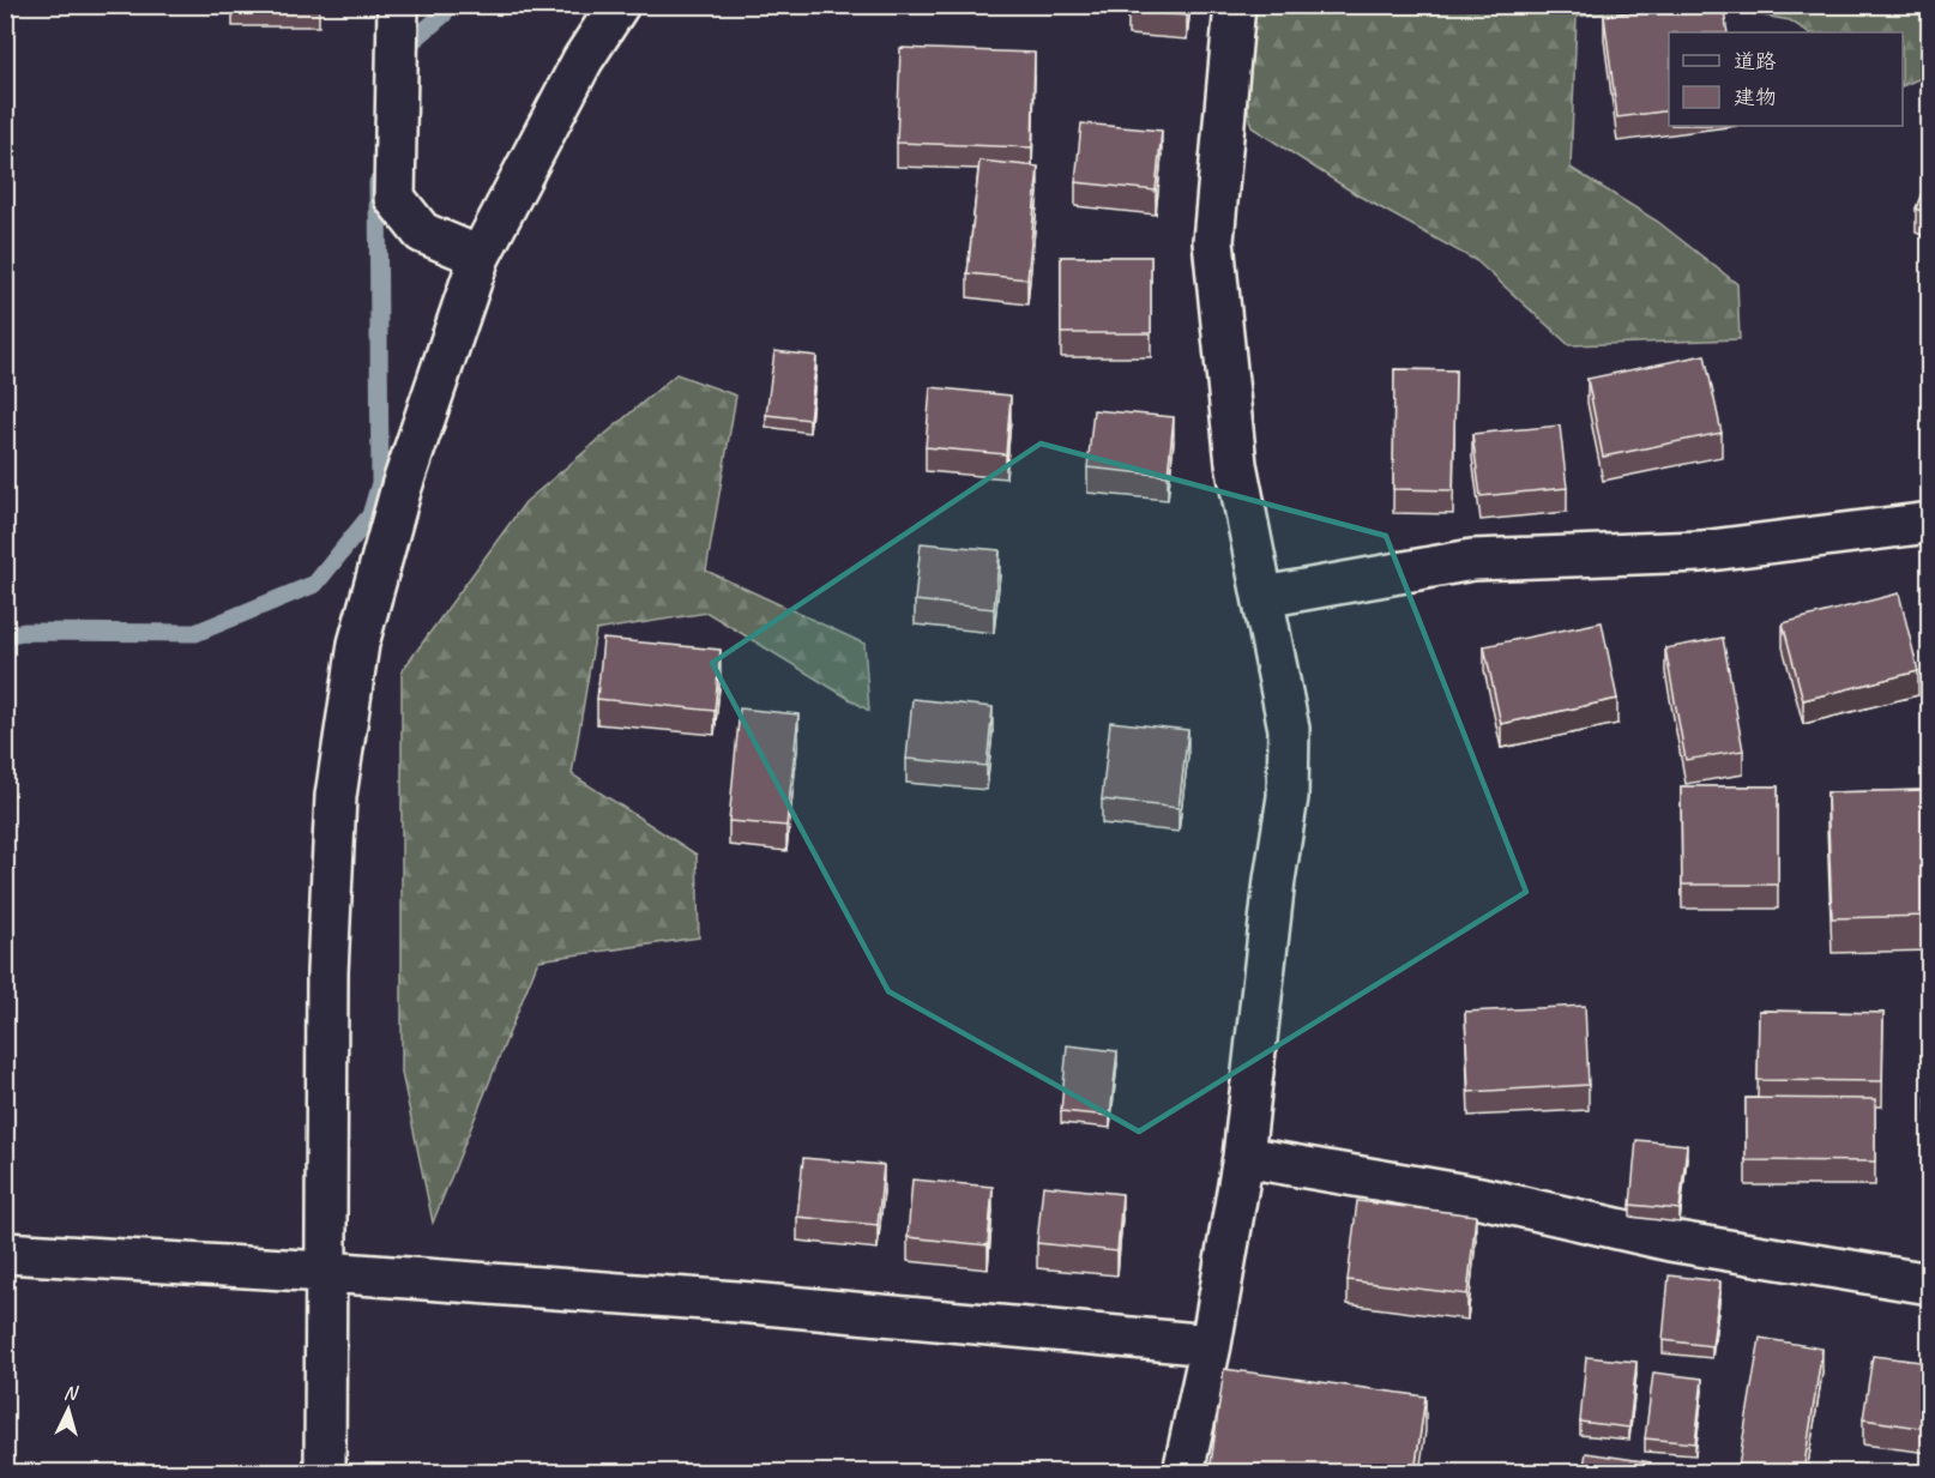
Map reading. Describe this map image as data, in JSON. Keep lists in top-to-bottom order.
{
  "legend": ["道路", "建物"],
  "north": "top"
}
